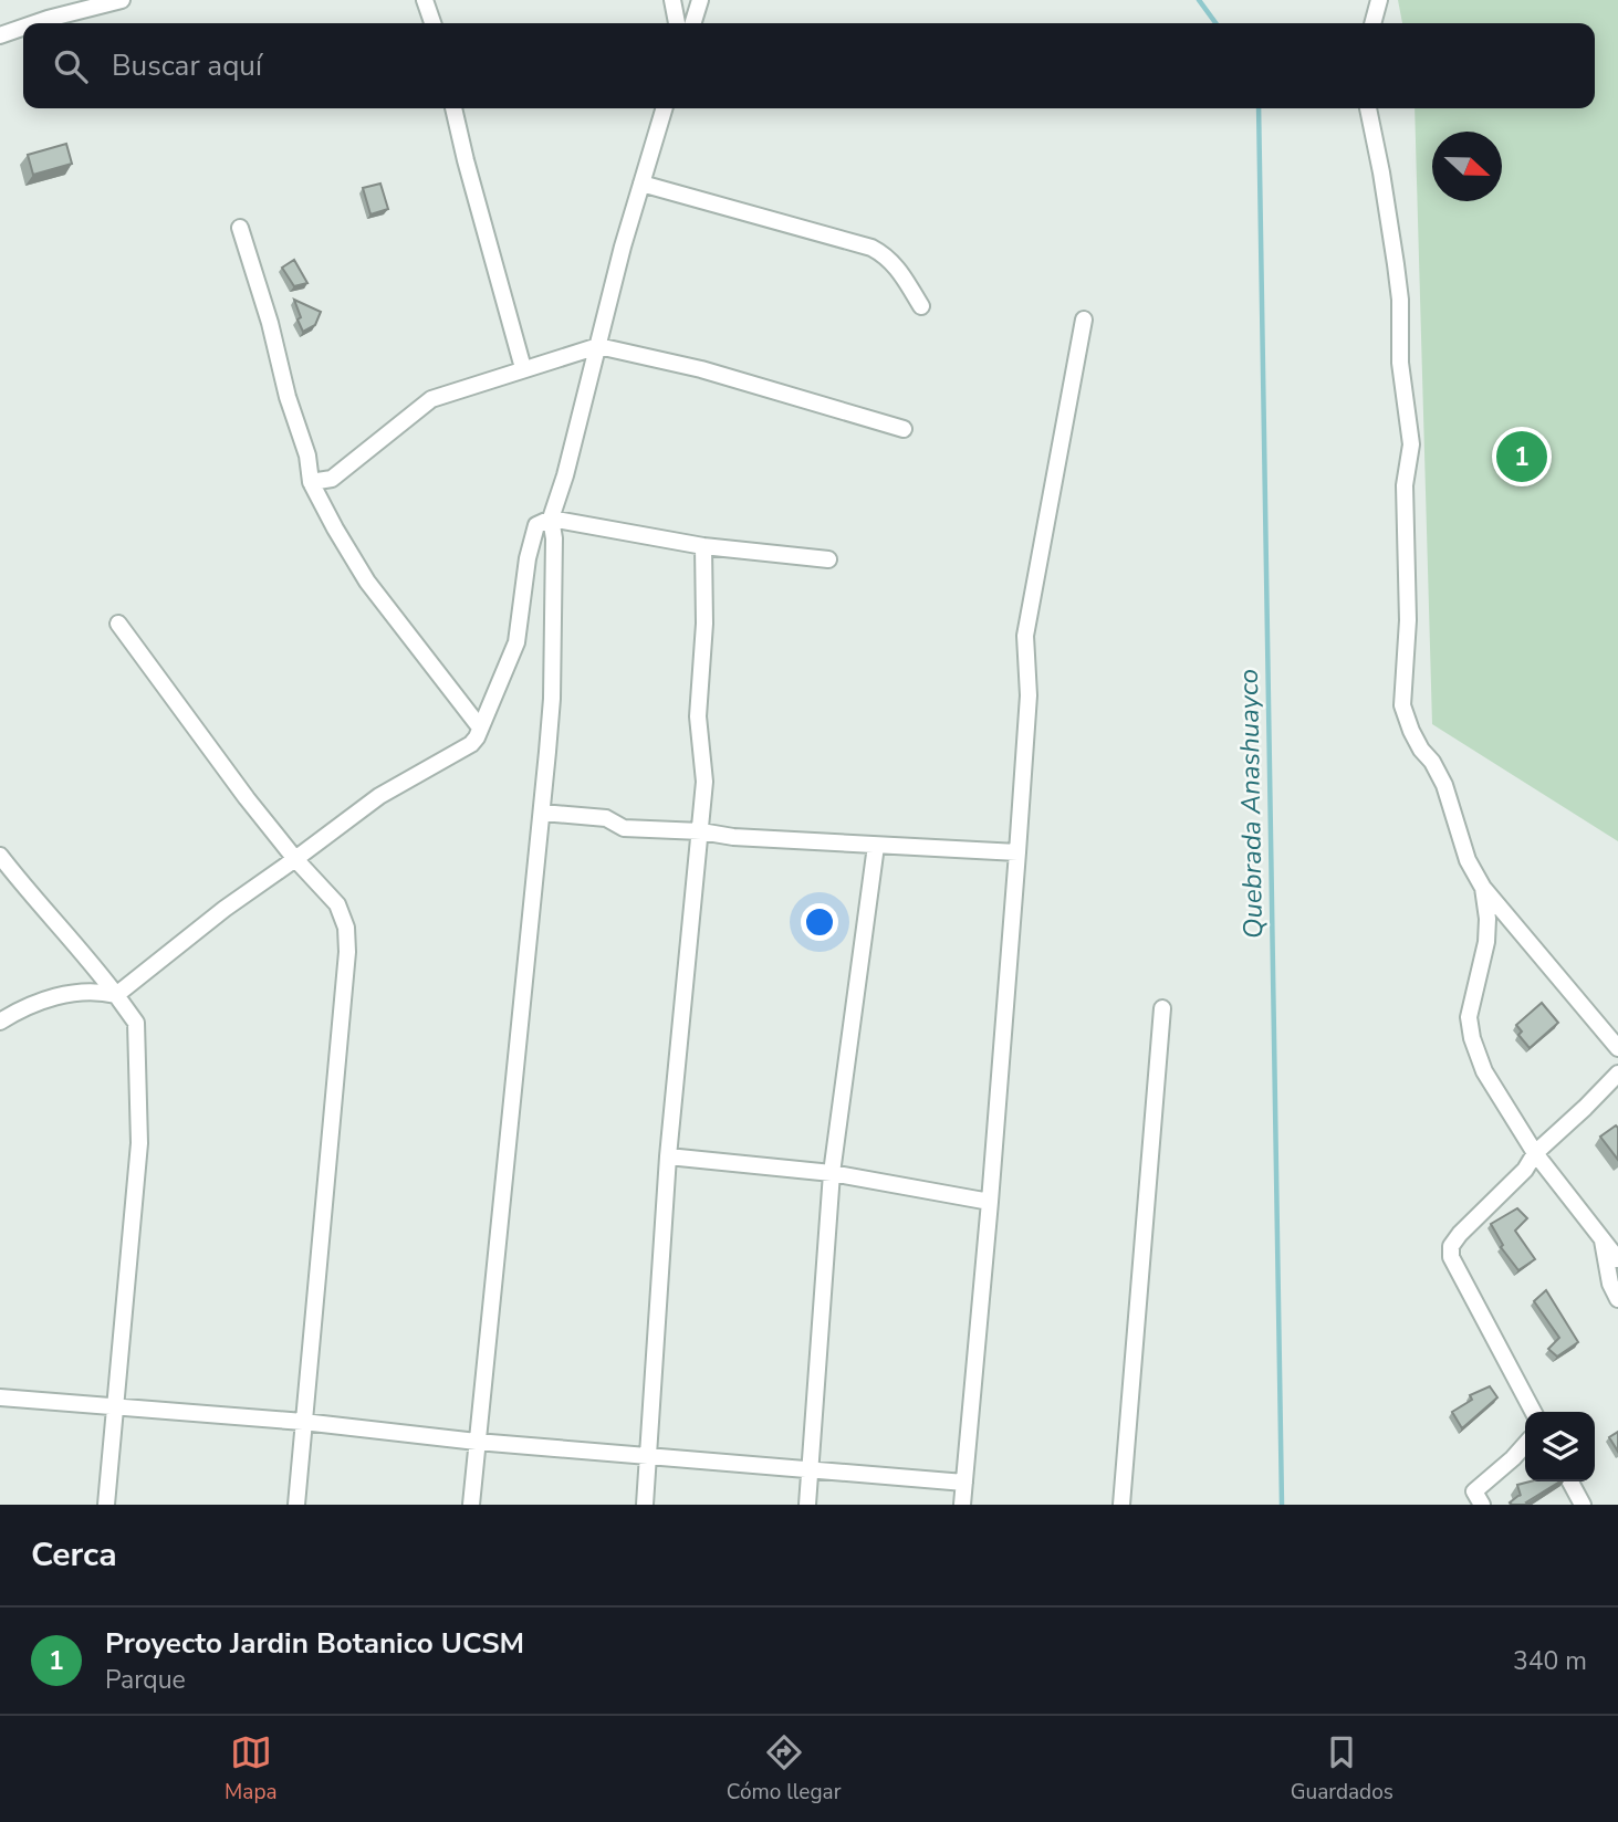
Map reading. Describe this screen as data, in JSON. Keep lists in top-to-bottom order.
{
  "water": ["Quebrada Anashuayco"],
  "north": "right",
  "page": {
    "search": "Buscar aquí",
    "pins": "1",
    "heading": "Cerca",
    "list": [
      {
        "mark": "1",
        "name": "Proyecto Jardin Botanico UCSM",
        "note": "Parque",
        "value": "340 m"
      }
    ],
    "nav": ["Mapa", "Cómo llegar", "Guardados"]
  }
}
